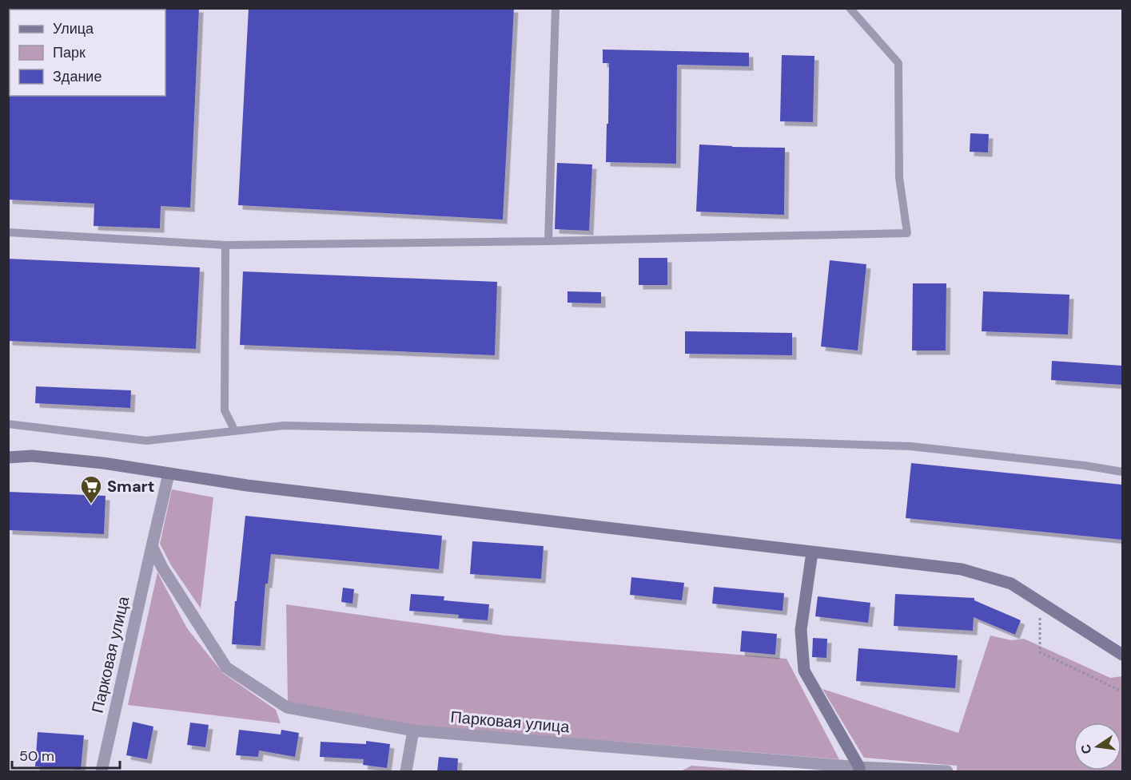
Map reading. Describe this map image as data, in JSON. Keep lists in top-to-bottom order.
{
  "streets": {
    "street": ["Парковая улица"]
  },
  "places": {
    "supermarket": ["Smart"]
  },
  "legend": ["Улица", "Парк", "Здание"],
  "scale_bar": "50 m",
  "north": "left"
}
